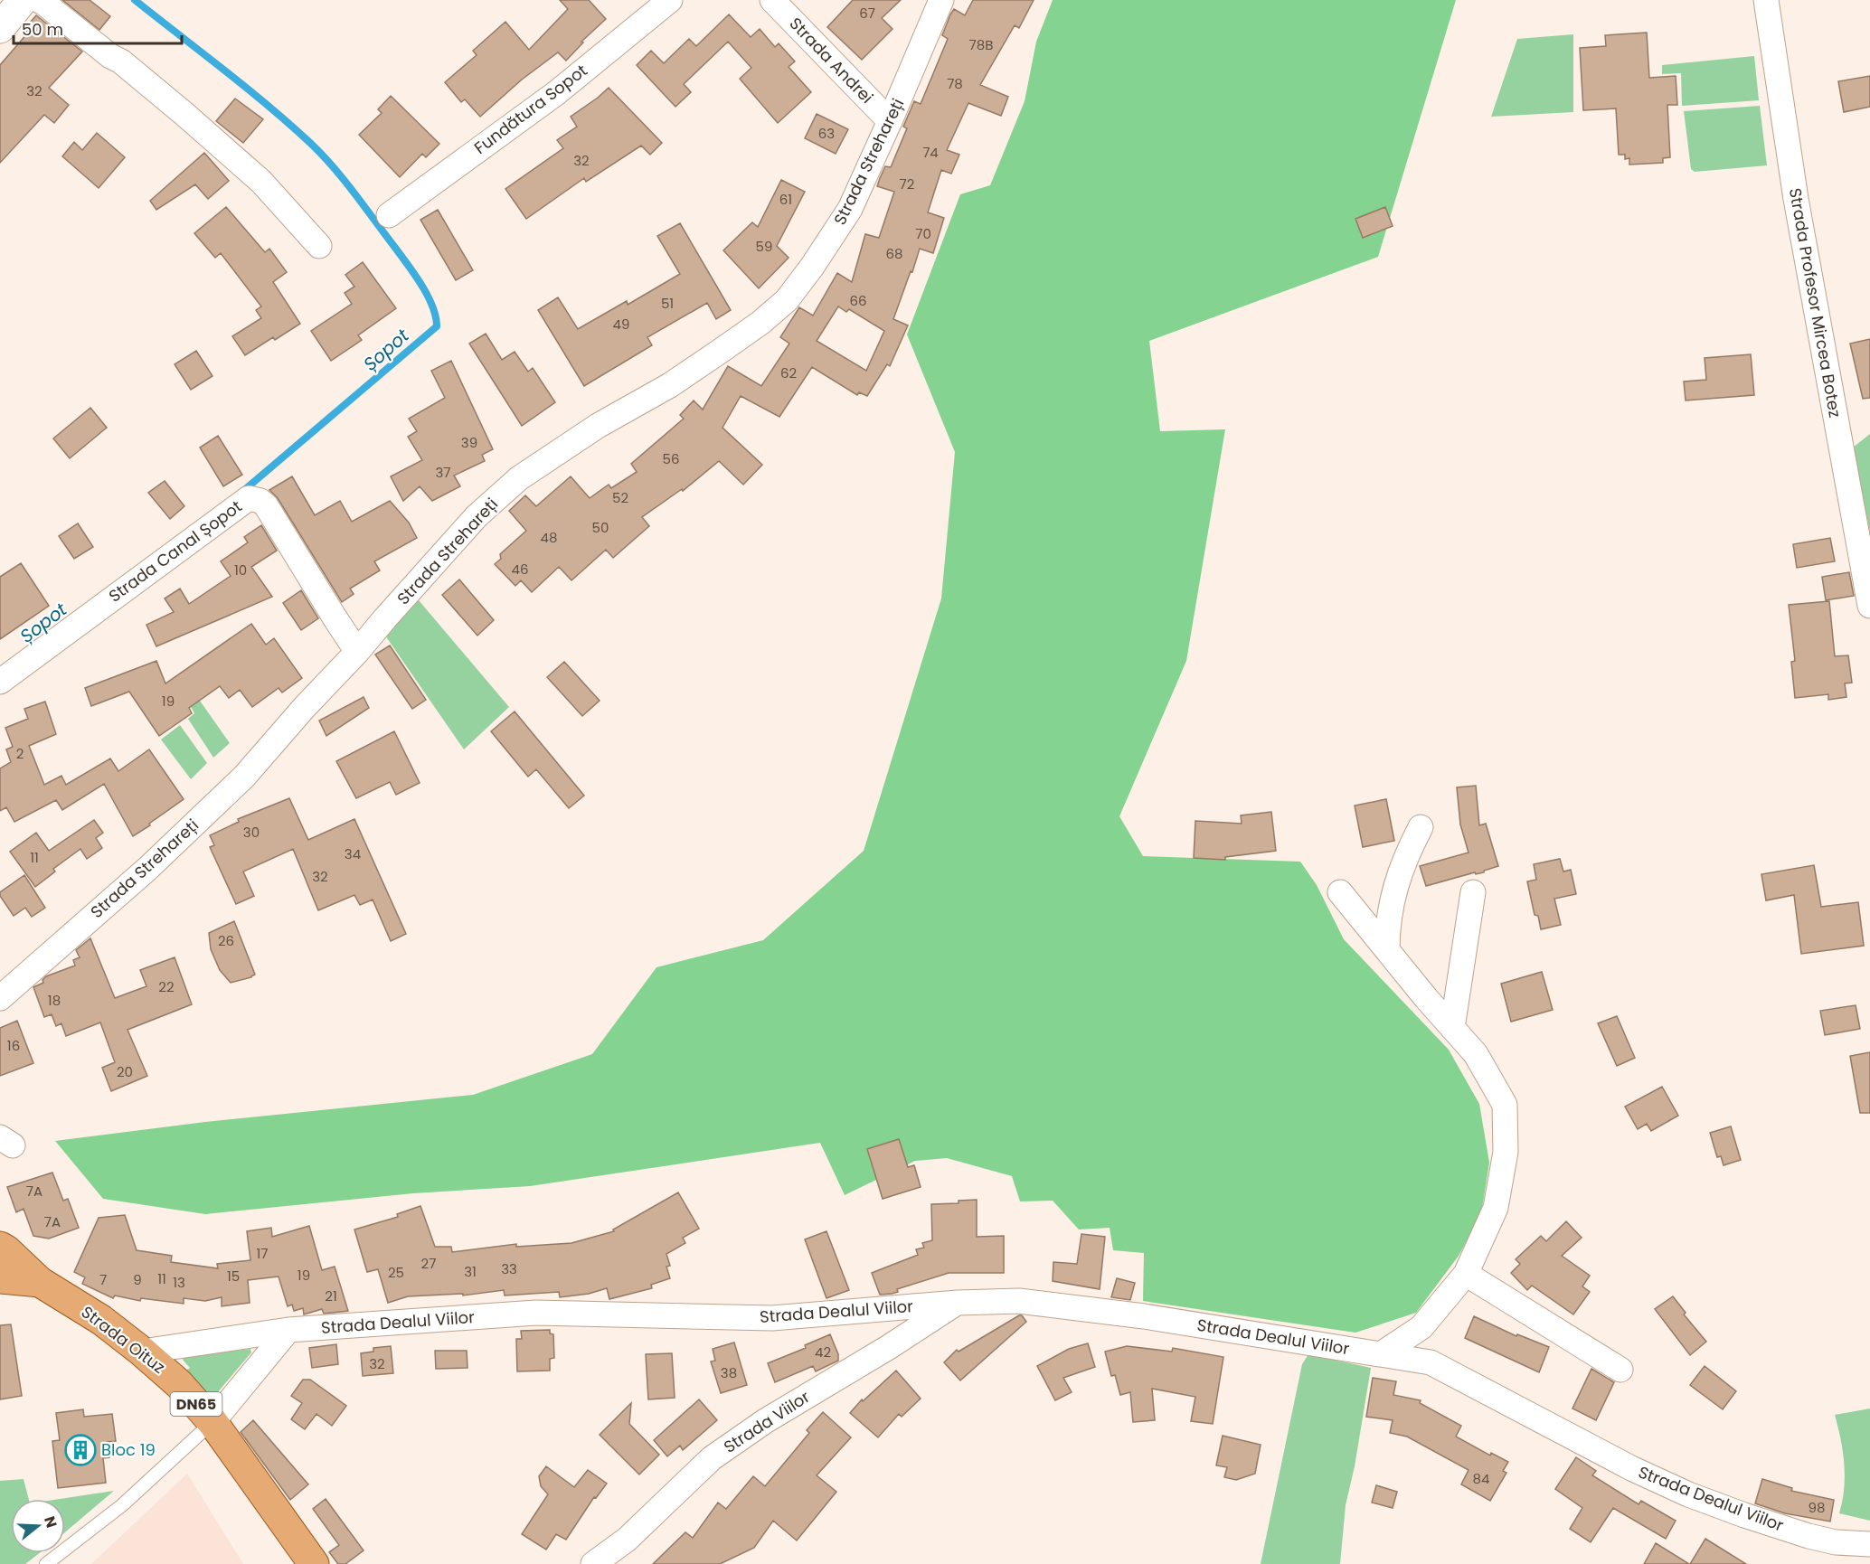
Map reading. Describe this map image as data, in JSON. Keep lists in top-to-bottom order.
{
  "streets": {
    "main road": ["Strada Oituz", "DN65"],
    "street": [
      "Strada Andrei",
      "Fundătura Sopot",
      "Strada Strehareți",
      "Strada Profesor Mircea Botez",
      "Strada Canal Șopot",
      "Strada Dealul Viilor",
      "Strada Viilor"
    ]
  },
  "crossings": [
    ["Strada Andrei", "Strada Strehareți"],
    ["Strada Strehareți", "Strada Canal Șopot"],
    ["Strada Dealul Viilor", "Strada Oituz"],
    ["Strada Dealul Viilor", "Strada Viilor"]
  ],
  "water": ["Șopot"],
  "places": {
    "building": ["Bloc 19"]
  },
  "house_numbers": [
    "67",
    "78B",
    "78",
    "32",
    "63",
    "74",
    "32",
    "72",
    "61",
    "70",
    "59",
    "68",
    "66",
    "51",
    "49",
    "62",
    "39",
    "56",
    "37",
    "52",
    "50",
    "48",
    "46",
    "10",
    "19",
    "2",
    "30",
    "34",
    "11",
    "32",
    "26",
    "22",
    "18",
    "16",
    "20",
    "7A",
    "7A",
    "17",
    "27",
    "33",
    "31",
    "25",
    "19",
    "15",
    "11",
    "7",
    "9",
    "13",
    "21",
    "42",
    "32",
    "38",
    "84",
    "98"
  ],
  "scale_bar": "50 m",
  "north": "right"
}
